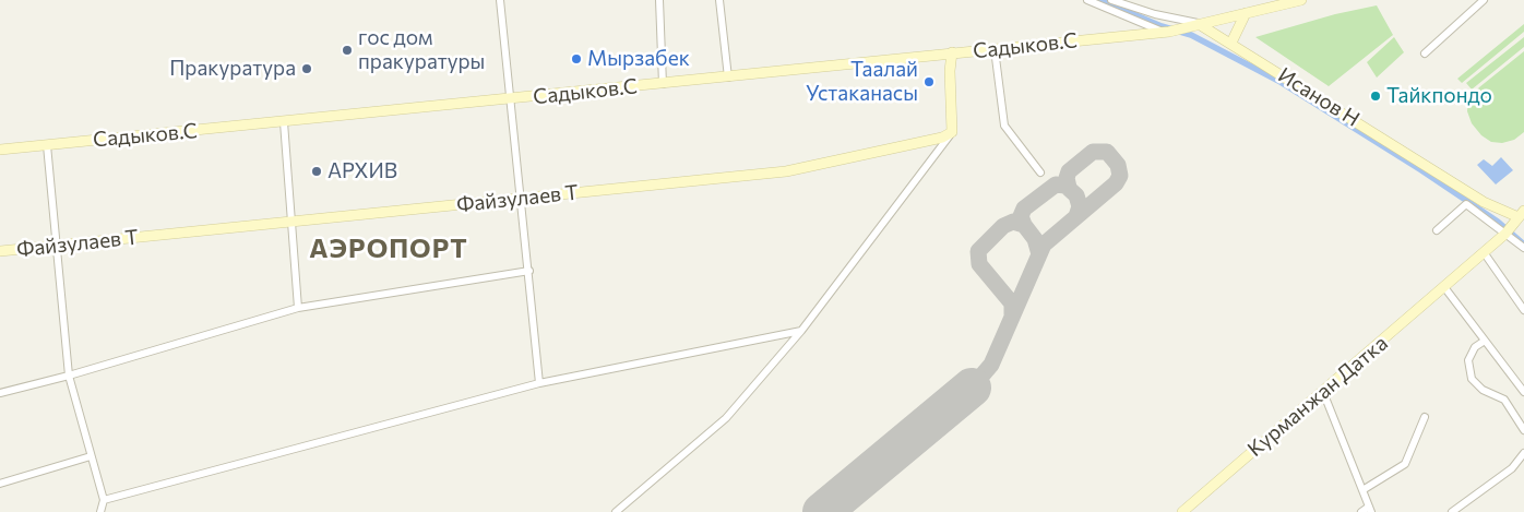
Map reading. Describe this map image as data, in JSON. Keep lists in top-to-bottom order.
{
  "streets": {
    "street": [
      "Садыков.С",
      "Исанов Н",
      "Файзулаев Т",
      "Курманжан Датка"
    ]
  },
  "crossings": [
    ["Садыков.С", "Исанов Н"],
    ["Исанов Н", "Курманжан Датка"]
  ],
  "districts": ["АЭРОПОРТ"],
  "places": [
    "гос дом пракуратуры",
    "Мырзабек",
    "Пракуратура",
    "Таалай Устаканасы",
    "Тайкпондо",
    "АРХИВ"
  ]
}
